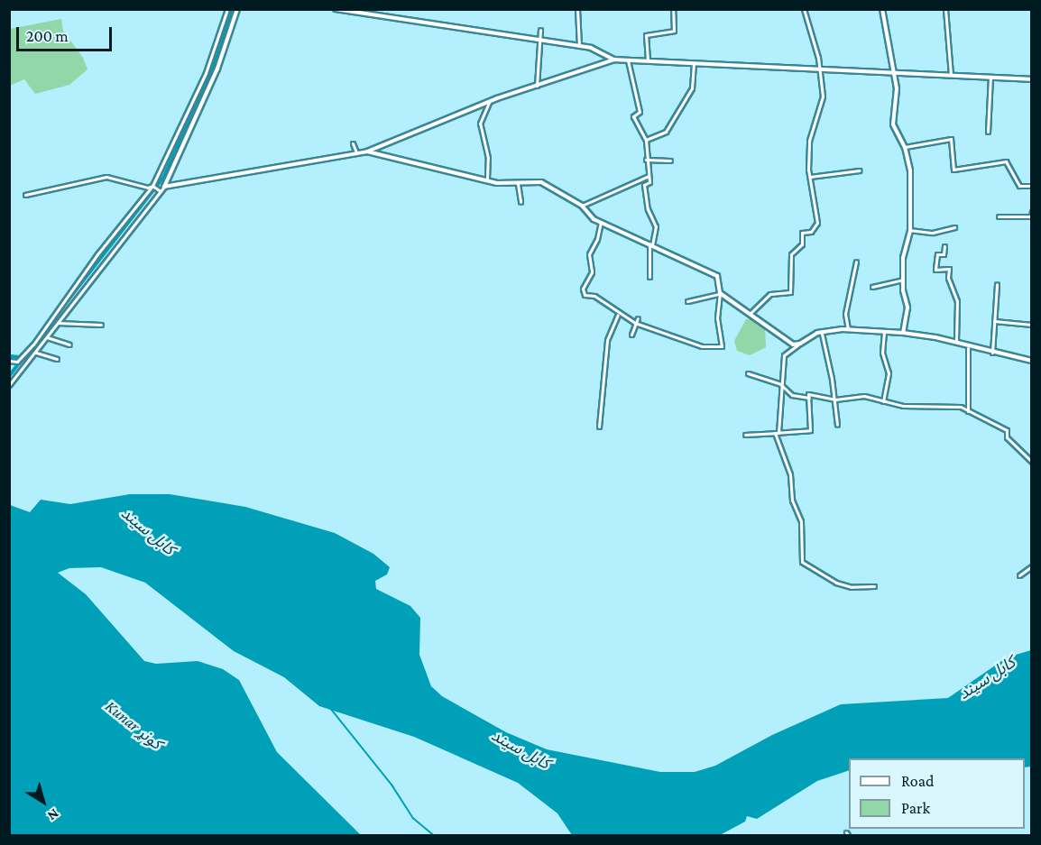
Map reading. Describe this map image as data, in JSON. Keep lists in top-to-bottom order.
{
  "water": ["کابل سيند", "Kunar کونړ"],
  "legend": ["Road", "Park"],
  "scale_bar": "200 m",
  "north": "bottom right"
}
